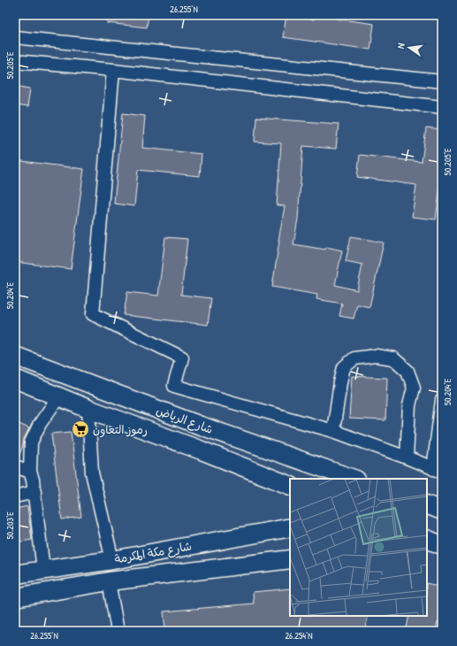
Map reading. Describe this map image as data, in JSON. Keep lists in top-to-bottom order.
{
  "streets": {
    "main road": ["شارع الرياض", "شارع مكة المكرمة"]
  },
  "places": {
    "supermarket": ["رموز التعاون"]
  },
  "north": "left",
  "coordinates": [
    "26.255°N",
    "50.205°E",
    "50.204°E",
    "50.203°E",
    "26.254°N"
  ]
}
